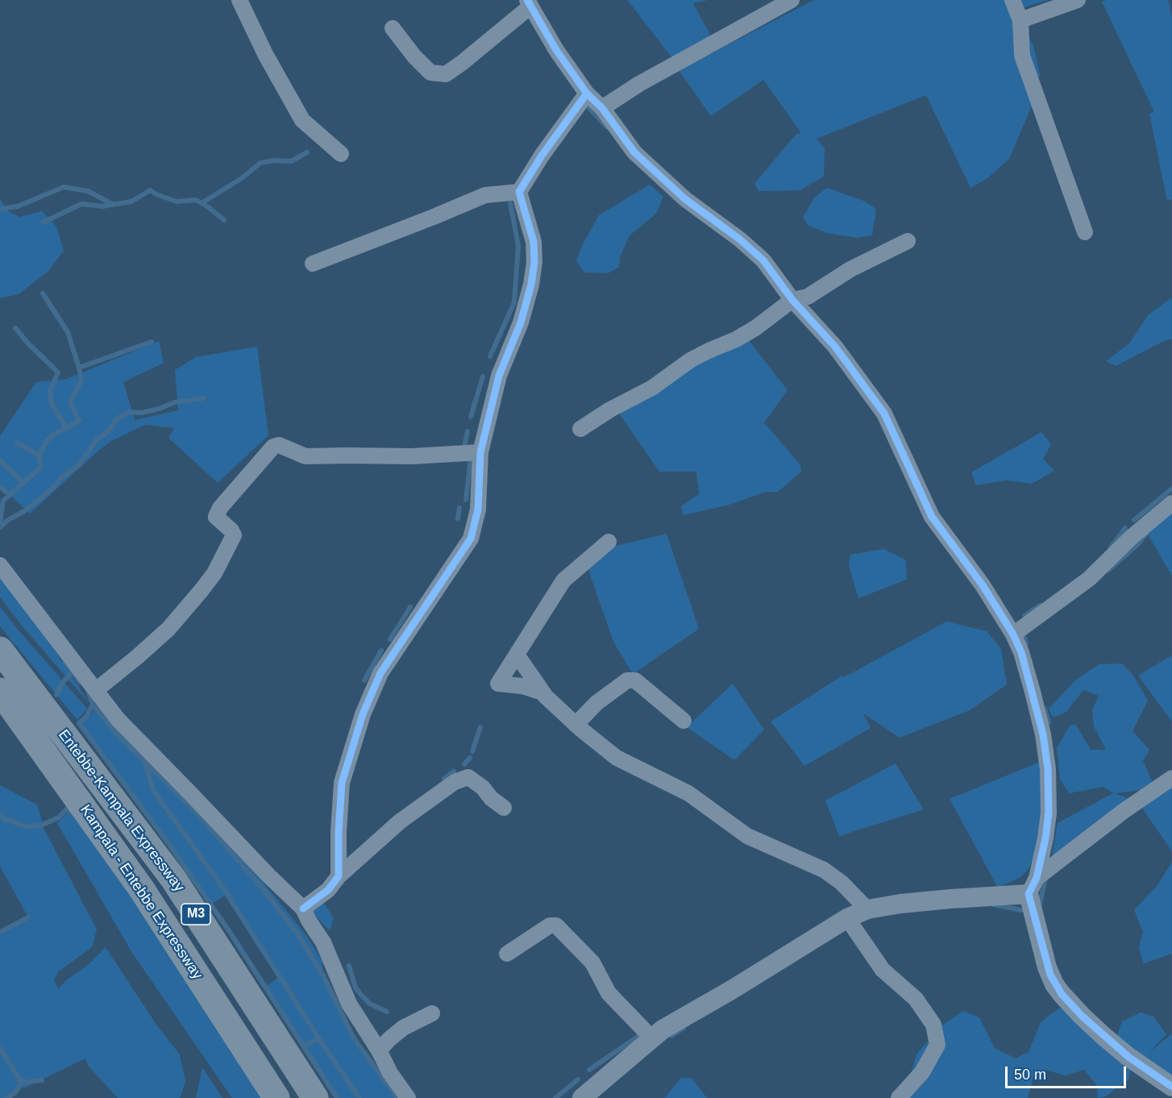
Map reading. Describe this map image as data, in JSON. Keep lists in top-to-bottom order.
{
  "streets": {
    "highway": ["Entebbe-Kampala Expressway", "Kampala - Entebbe Expressway", "M3"]
  },
  "scale_bar": "50 m"
}
